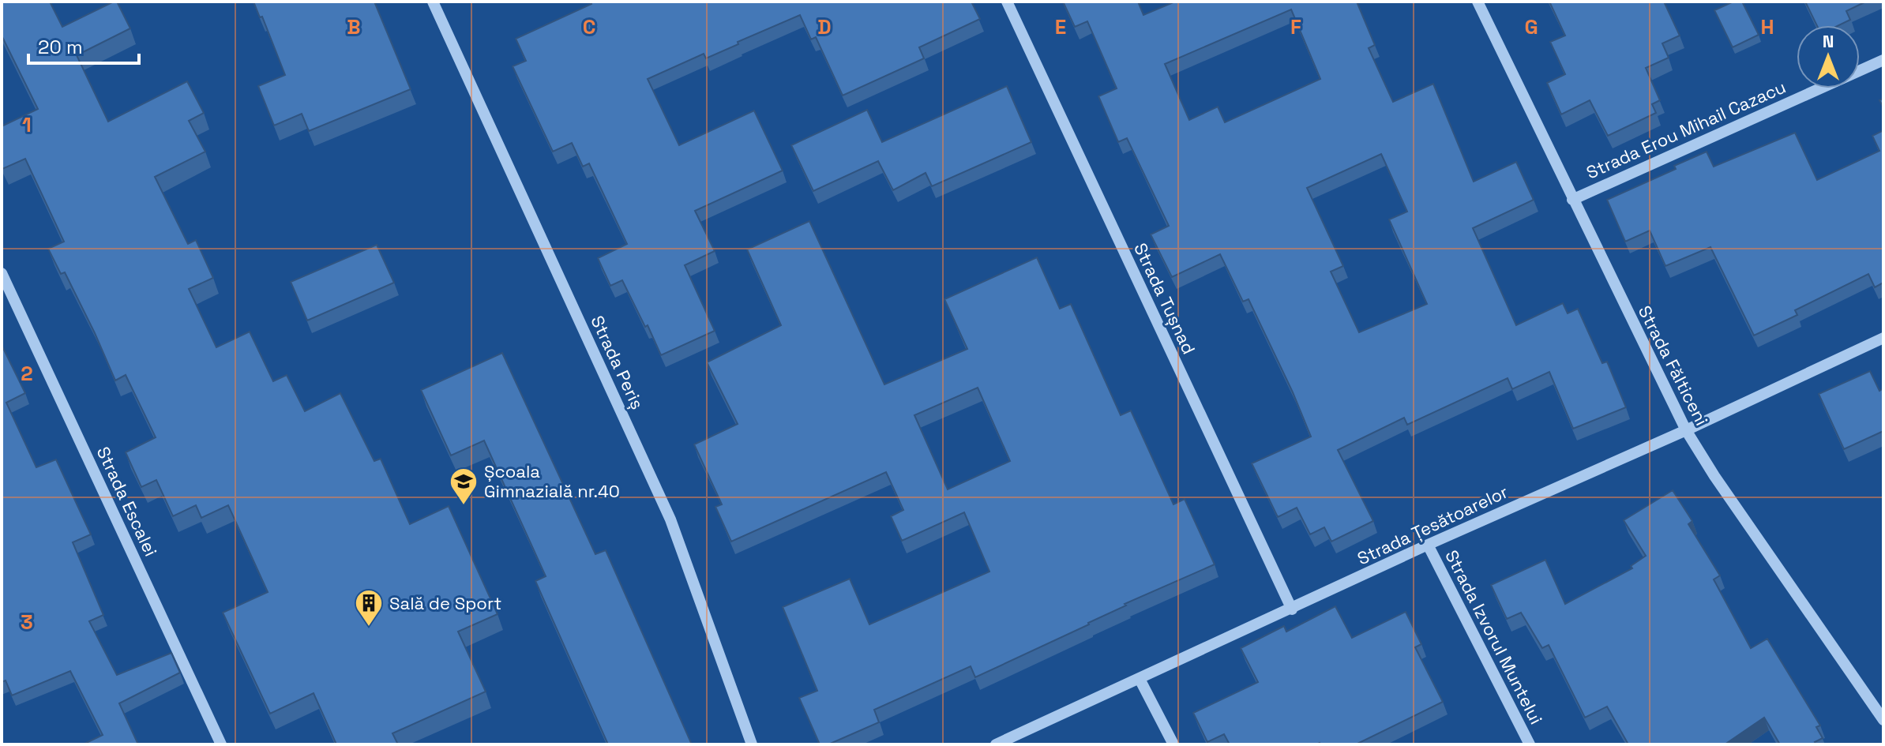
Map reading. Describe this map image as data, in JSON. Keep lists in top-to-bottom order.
{
  "streets": {
    "street": [
      "Strada Erou Mihail Cazacu",
      "Strada Tușnad",
      "Strada Periș",
      "Strada Fălticeni",
      "Strada Escalei",
      "Strada Țesătoarelor",
      "Strada Izvorul Muntelui"
    ]
  },
  "crossings": [
    ["Strada Erou Mihail Cazacu", "Strada Fălticeni"],
    ["Strada Tușnad", "Strada Țesătoarelor"],
    ["Strada Fălticeni", "Strada Țesătoarelor"],
    ["Strada Țesătoarelor", "Strada Izvorul Muntelui"]
  ],
  "places": {
    "school or university": ["Școala Gimnazială nr.40"],
    "building": ["Sală de Sport"]
  },
  "scale_bar": "20 m",
  "north": "top",
  "grid": {
    "columns": [
      "B",
      "C",
      "D",
      "E",
      "F",
      "G",
      "H"
    ],
    "rows": ["1", "2", "3"]
  }
}
